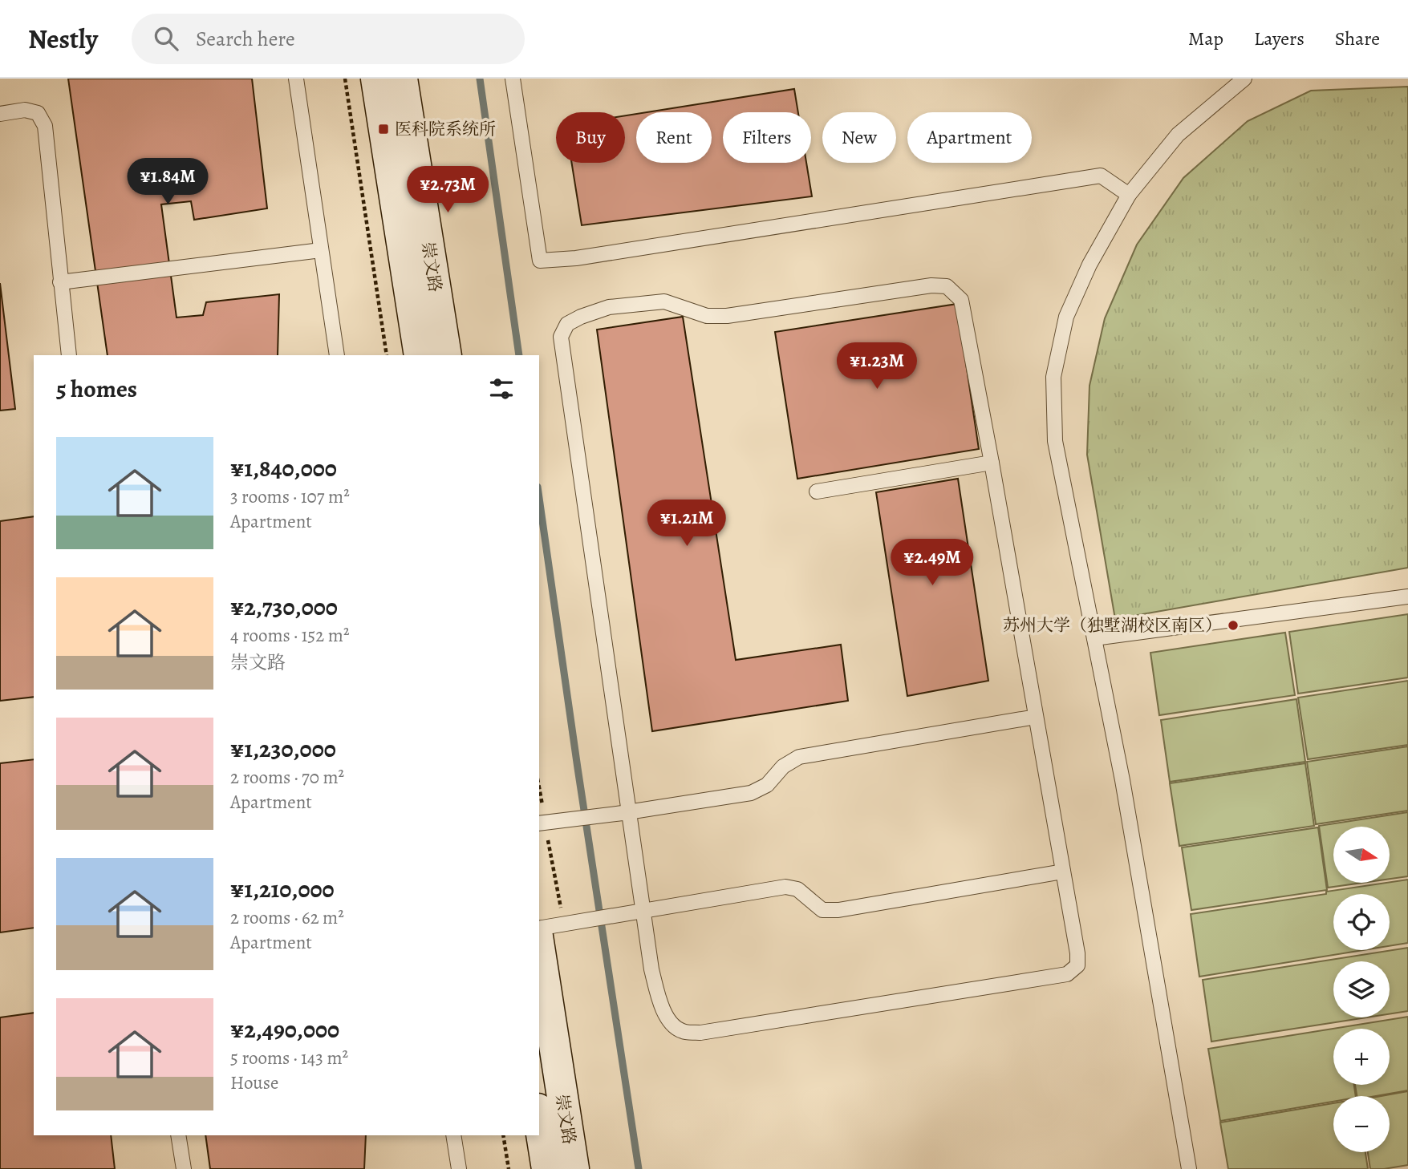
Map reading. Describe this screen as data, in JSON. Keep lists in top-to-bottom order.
{
  "streets": {
    "street": ["崇文路"]
  },
  "places": {
    "transit": ["医科院系统所"],
    "other": ["苏州大学（独墅湖校区南区）"]
  },
  "north": "right",
  "page": {
    "header": "Nestly",
    "search": "Search here",
    "nav": ["Map", "Layers", "Share"],
    "chip": [
      "Buy",
      "Rent",
      "Filters",
      "New",
      "Apartment"
    ],
    "price": [
      "¥1.84M",
      "¥2.73M",
      "¥1.23M",
      "¥1.21M",
      "¥2.49M"
    ],
    "heading": "5 homes",
    "list": [
      {
        "name": "¥1,840,000",
        "note": "3 rooms · 107 m² · Apartment"
      },
      {
        "name": "¥2,730,000",
        "note": "4 rooms · 152 m² · 崇文路"
      },
      {
        "name": "¥1,230,000",
        "note": "2 rooms · 70 m² · Apartment"
      },
      {
        "name": "¥1,210,000",
        "note": "2 rooms · 62 m² · Apartment"
      },
      {
        "name": "¥2,490,000",
        "note": "5 rooms · 143 m² · House"
      }
    ],
    "map_buttons": ["+", "−"]
  }
}
